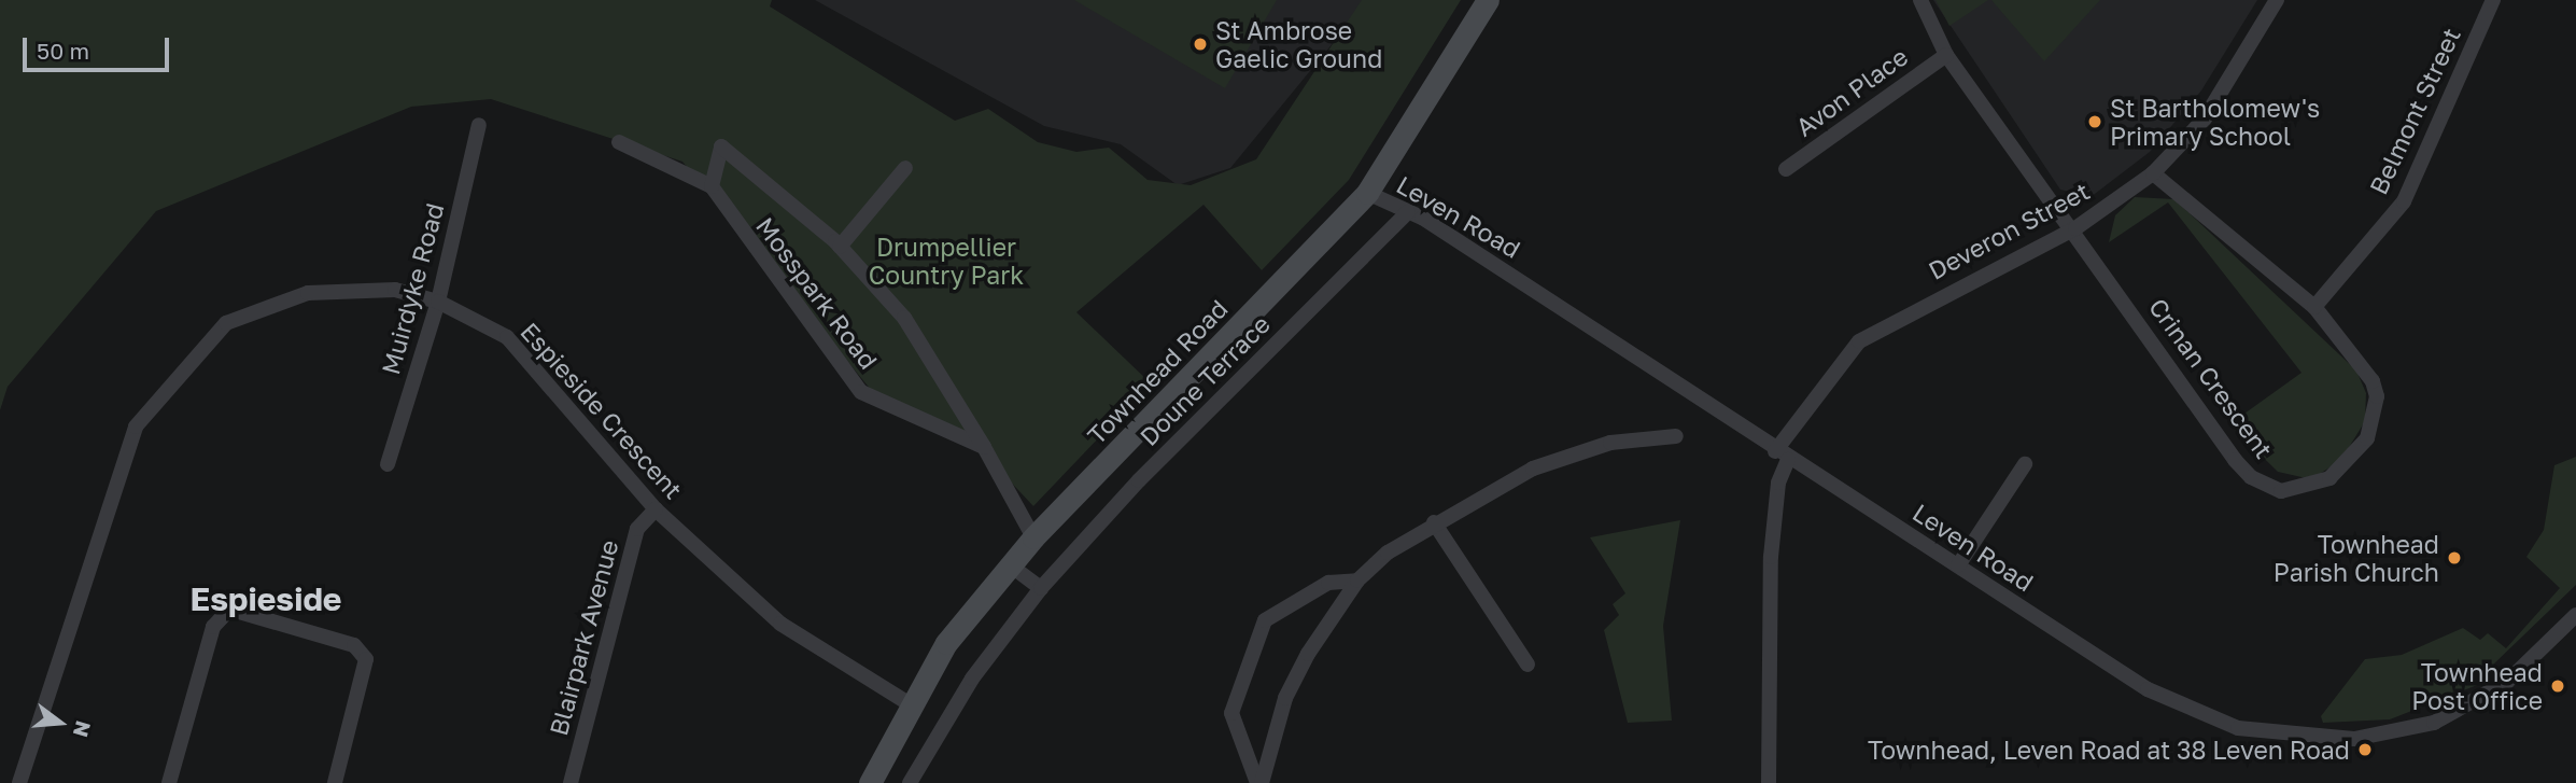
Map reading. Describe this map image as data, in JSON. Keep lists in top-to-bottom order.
{
  "streets": {
    "street": [
      "Avon Place",
      "Belmont Street",
      "Leven Road",
      "Deveron Street",
      "Muirdyke Road",
      "Mosspark Road",
      "Townhead Road",
      "Crinan Crescent",
      "Doune Terrace",
      "Espieside Crescent",
      "Blairpark Avenue"
    ]
  },
  "crossings": [
    ["Avon Place", "Crinan Crescent"],
    ["Belmont Street", "Crinan Crescent"],
    ["Leven Road", "Deveron Street"],
    ["Leven Road", "Townhead Road"],
    ["Leven Road", "Doune Terrace"],
    ["Deveron Street", "Crinan Crescent"],
    ["Muirdyke Road", "Espieside Crescent"],
    ["Mosspark Road", "Townhead Road"],
    ["Townhead Road", "Espieside Crescent"],
    ["Espieside Crescent", "Blairpark Avenue"]
  ],
  "districts": ["Espieside"],
  "parks": ["Drumpellier Country Park"],
  "places": [
    "St Ambrose Gaelic Ground",
    "St Bartholomew's Primary School",
    "Townhead Parish Church",
    "Townhead Post Office",
    "Townhead, Leven Road at 38 Leven Road"
  ],
  "scale_bar": "50 m",
  "north": "right"
}
